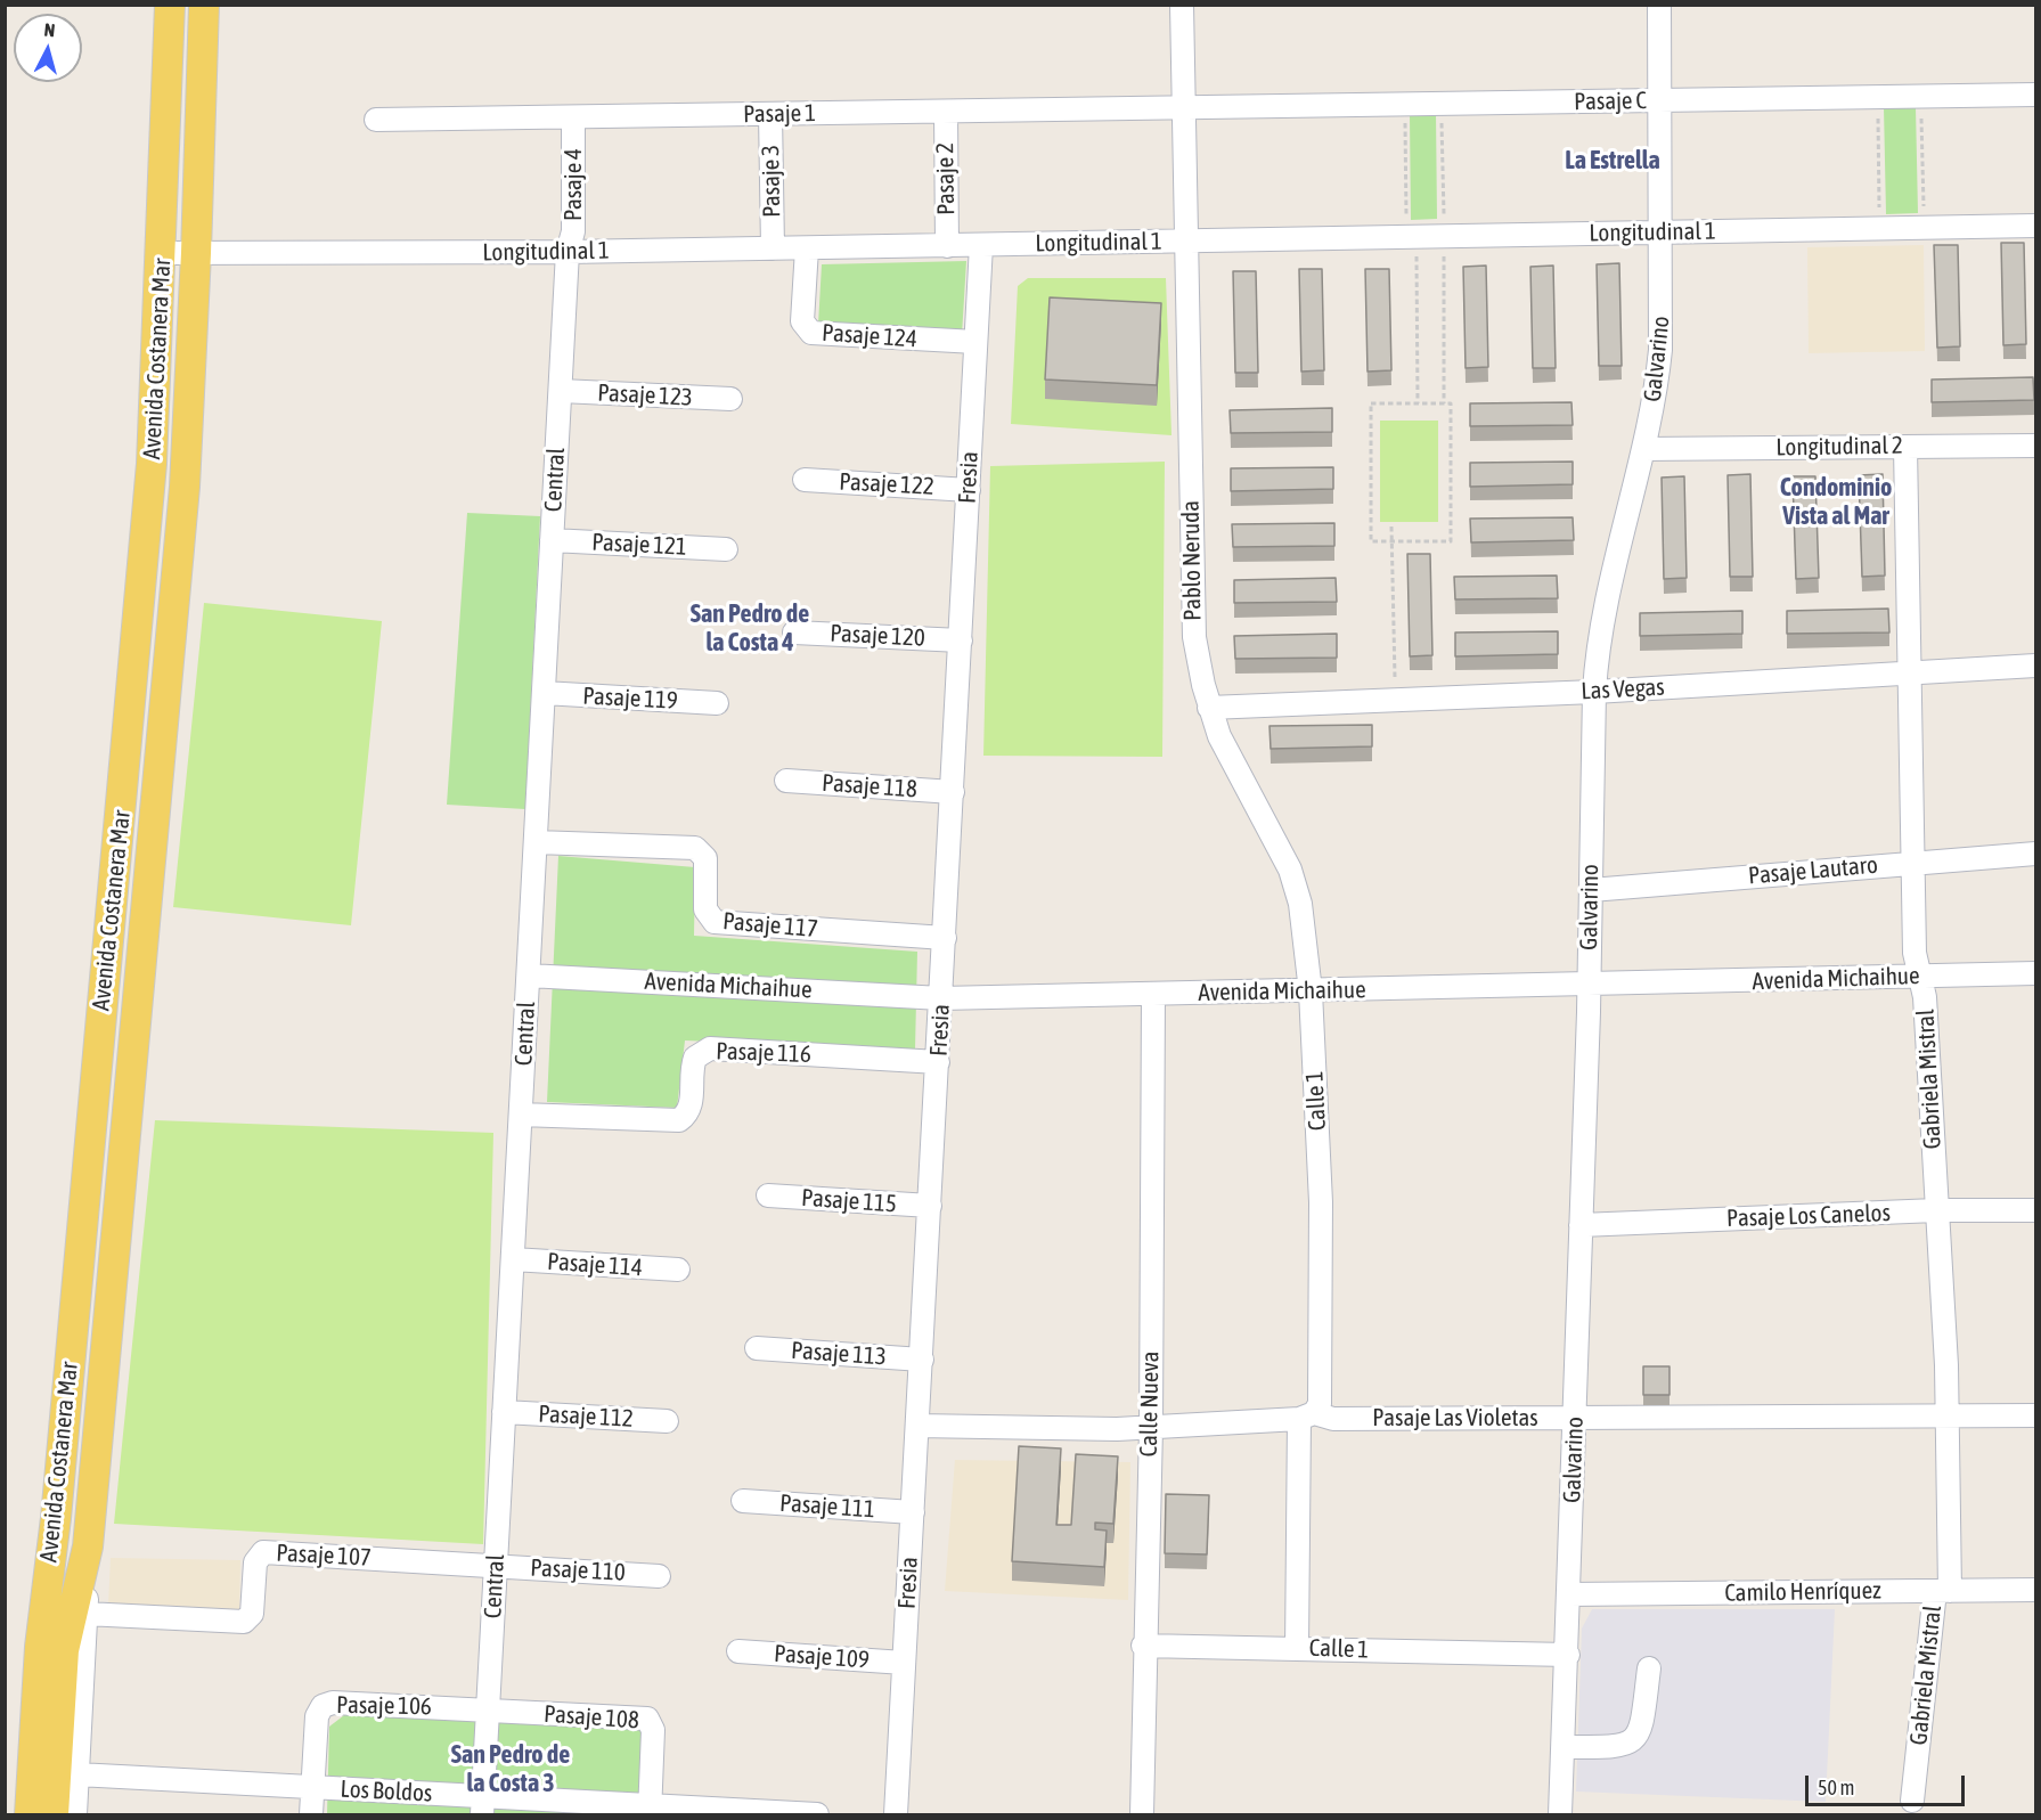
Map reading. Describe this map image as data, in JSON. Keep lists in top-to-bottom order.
{
  "streets": {
    "main road": ["Avenida Costanera Mar"],
    "street": [
      "Pasaje C",
      "Pasaje 1",
      "Pasaje 2",
      "Pasaje 3",
      "Pasaje 4",
      "Longitudinal 1",
      "Pasaje 124",
      "Galvarino",
      "Pasaje 123",
      "Longitudinal 2",
      "Fresia",
      "Central",
      "Pasaje 122",
      "Pasaje 121",
      "Pablo Neruda",
      "Pasaje 120",
      "Las Vegas",
      "Pasaje 119",
      "Pasaje 118",
      "Pasaje Lautaro",
      "Pasaje 117",
      "Avenida Michaihue",
      "Pasaje 116",
      "Gabriela Mistral",
      "Calle 1",
      "Pasaje 115",
      "Pasaje Los Canelos",
      "Pasaje 114",
      "Pasaje 113",
      "Calle Nueva",
      "Pasaje 112",
      "Pasaje Las Violetas",
      "Pasaje 111",
      "Pasaje 107",
      "Pasaje 110",
      "Camilo Henríquez",
      "Pasaje 109",
      "Pasaje 106",
      "Pasaje 108",
      "Los Boldos"
    ]
  },
  "crossings": [
    ["Pasaje C", "Pasaje 1"],
    ["Pasaje C", "Galvarino"],
    ["Pasaje C", "Pablo Neruda"],
    ["Pasaje 1", "Pasaje 2"],
    ["Pasaje 1", "Pasaje 3"],
    ["Pasaje 1", "Pasaje 4"],
    ["Pasaje 1", "Pablo Neruda"],
    ["Pasaje 2", "Longitudinal 1"],
    ["Pasaje 3", "Longitudinal 1"],
    ["Pasaje 4", "Longitudinal 1"],
    ["Pasaje 4", "Central"],
    ["Longitudinal 1", "Pasaje 124"],
    ["Longitudinal 1", "Avenida Costanera Mar"],
    ["Longitudinal 1", "Galvarino"],
    ["Longitudinal 1", "Fresia"],
    ["Longitudinal 1", "Central"],
    ["Longitudinal 1", "Pablo Neruda"],
    ["Pasaje 124", "Fresia"],
    ["Avenida Costanera Mar", "Pasaje 107"],
    ["Avenida Costanera Mar", "Los Boldos"],
    ["Galvarino", "Longitudinal 2"],
    ["Galvarino", "Las Vegas"],
    ["Galvarino", "Pasaje Lautaro"],
    ["Galvarino", "Avenida Michaihue"],
    ["Galvarino", "Calle 1"],
    ["Galvarino", "Pasaje Los Canelos"],
    ["Galvarino", "Pasaje Las Violetas"],
    ["Galvarino", "Camilo Henríquez"],
    ["Pasaje 123", "Central"],
    ["Longitudinal 2", "Gabriela Mistral"],
    ["Fresia", "Pasaje 122"],
    ["Fresia", "Pasaje 120"],
    ["Fresia", "Pasaje 118"],
    ["Fresia", "Pasaje 117"],
    ["Fresia", "Avenida Michaihue"],
    ["Fresia", "Pasaje 116"],
    ["Fresia", "Pasaje 115"],
    ["Fresia", "Pasaje 113"],
    ["Fresia", "Pasaje Las Violetas"],
    ["Fresia", "Pasaje 111"],
    ["Fresia", "Pasaje 109"],
    ["Central", "Pasaje 121"],
    ["Central", "Pasaje 119"],
    ["Central", "Pasaje 117"],
    ["Central", "Avenida Michaihue"],
    ["Central", "Pasaje 116"],
    ["Central", "Pasaje 114"],
    ["Central", "Pasaje 112"],
    ["Central", "Pasaje 107"],
    ["Central", "Pasaje 110"],
    ["Central", "Pasaje 106"],
    ["Central", "Pasaje 108"],
    ["Central", "Los Boldos"],
    ["Pablo Neruda", "Las Vegas"],
    ["Pablo Neruda", "Avenida Michaihue"],
    ["Pablo Neruda", "Calle 1"],
    ["Las Vegas", "Gabriela Mistral"],
    ["Pasaje Lautaro", "Gabriela Mistral"],
    ["Avenida Michaihue", "Gabriela Mistral"],
    ["Avenida Michaihue", "Calle 1"],
    ["Avenida Michaihue", "Calle Nueva"],
    ["Gabriela Mistral", "Pasaje Los Canelos"],
    ["Gabriela Mistral", "Pasaje Las Violetas"],
    ["Gabriela Mistral", "Camilo Henríquez"],
    ["Calle 1", "Pasaje Las Violetas"],
    ["Calle Nueva", "Pasaje Las Violetas"],
    ["Pasaje 107", "Pasaje 110"],
    ["Pasaje 106", "Pasaje 108"],
    ["Pasaje 106", "Los Boldos"],
    ["Pasaje 108", "Los Boldos"]
  ],
  "districts": [
    "La Estrella",
    "Condominio Vista al Mar",
    "San Pedro de la Costa 4",
    "San Pedro de la Costa 3"
  ],
  "scale_bar": "50 m",
  "north": "top"
}
